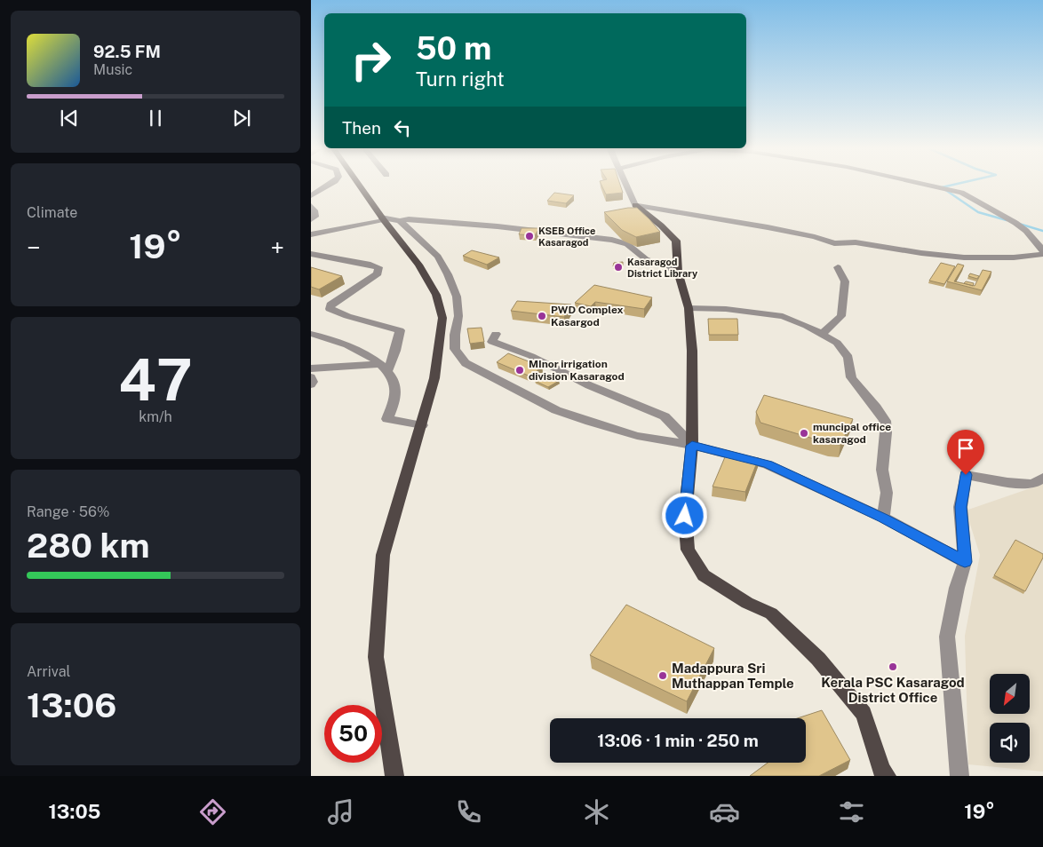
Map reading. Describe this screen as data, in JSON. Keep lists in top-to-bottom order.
{
  "places": [
    "KSEB Office Kasaragod",
    "Kasaragod District Library",
    "PWD Complex Kasargod",
    "MInor irrigation division Kasaragod",
    "muncipal office kasaragod",
    "Kerala PSC Kasaragod District Office",
    "Madappura Sri Muthappan Temple"
  ],
  "north": "bottom left",
  "page": {
    "turn": ["50 m", "Turn right"],
    "song": ["92.5 FM", "Music"],
    "then": "Then",
    "tile": [
      "Climate",
      ["47", "km/h"],
      ["Range · 56%", "280 km"],
      ["Arrival", "13:06"]
    ],
    "heat": ["−", "19°", "+"],
    "limit": "50",
    "trip": "13:06 · 1 min · 250 m",
    "tabs": ["13:05", "19°"]
  }
}
